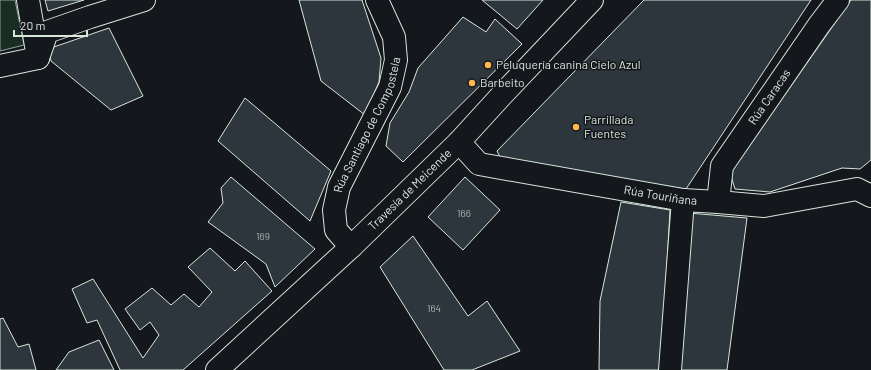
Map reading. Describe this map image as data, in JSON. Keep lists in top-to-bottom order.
{
  "streets": {
    "street": [
      "Rúa Caracas",
      "Rúa Santiago de Compostela",
      "Travesía de Meicende",
      "Rúa Touriñana"
    ]
  },
  "crossings": [
    ["Rúa Caracas", "Rúa Touriñana"],
    ["Rúa Santiago de Compostela", "Travesía de Meicende"],
    ["Travesía de Meicende", "Rúa Touriñana"]
  ],
  "places": ["Peluquería canina Cielo Azul", "Barbeito", "Parrillada Fuentes"],
  "house_numbers": ["166", "169", "164"],
  "scale_bar": "20 m"
}
